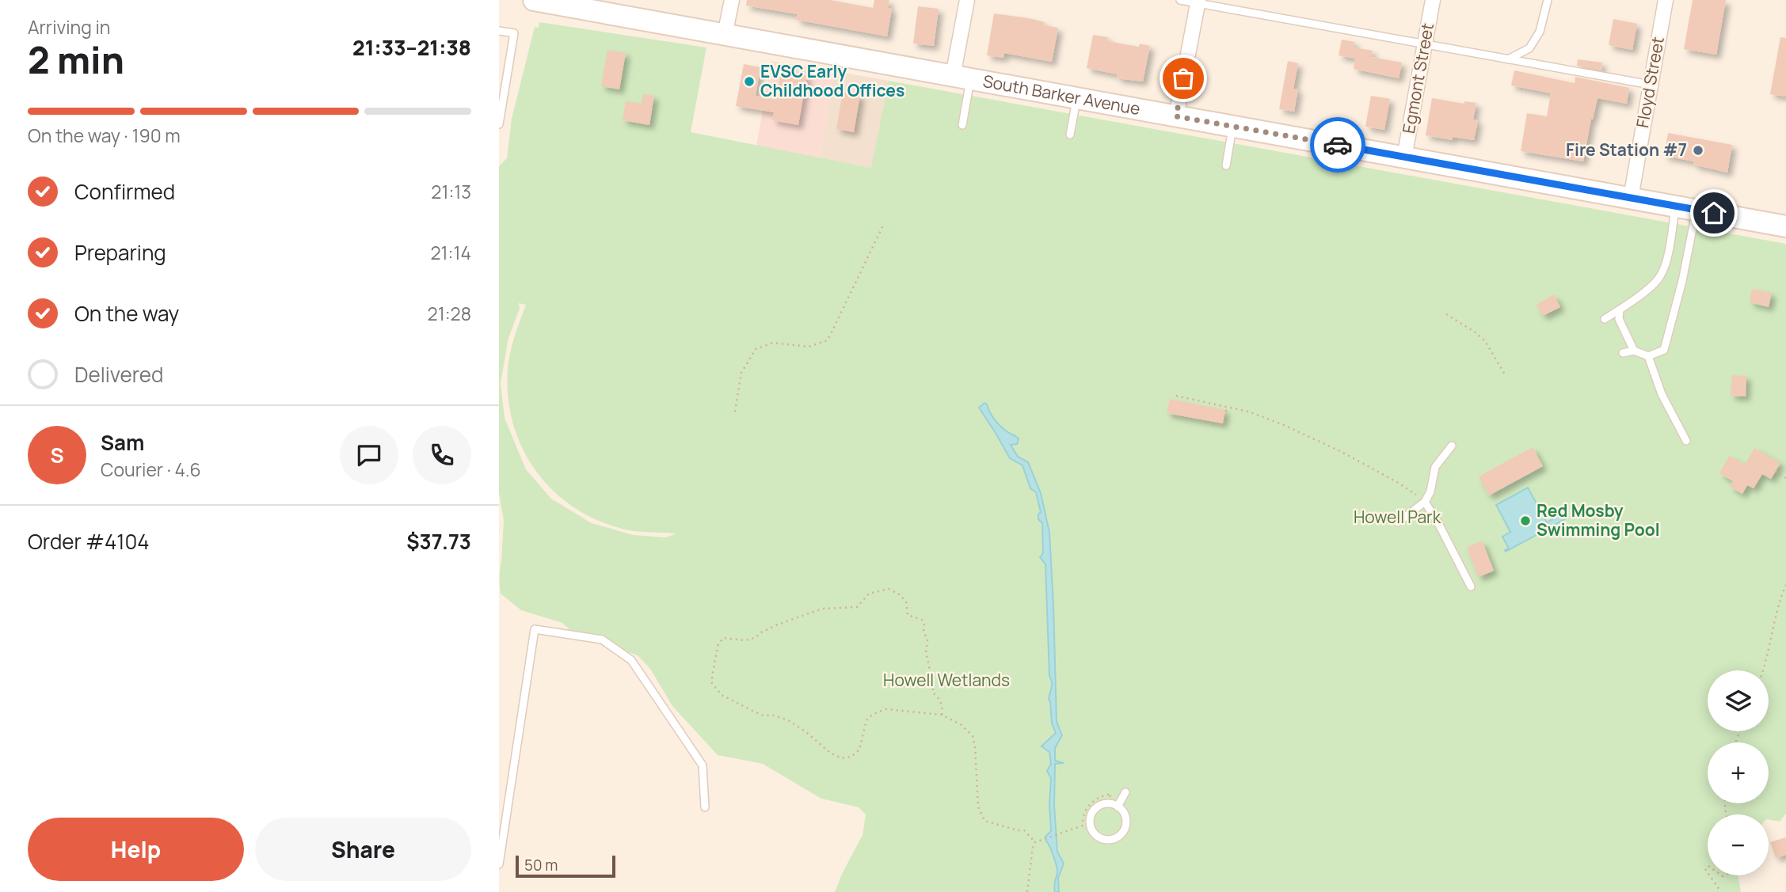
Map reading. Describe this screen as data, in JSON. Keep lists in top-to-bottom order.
{
  "streets": {
    "main road": ["South Barker Avenue"],
    "street": ["Egmont Street", "Floyd Street"]
  },
  "crossings": [
    ["Egmont Street", "South Barker Avenue"],
    ["Floyd Street", "South Barker Avenue"]
  ],
  "parks": ["Howell Park", "Howell Wetlands"],
  "places": ["EVSC Early Childhood Offices", "Fire Station #7", "Red Mosby Swimming Pool"],
  "scale_bar": "50 m",
  "page": {
    "heading": ["2 min", "Arriving in", "21:33–21:38"],
    "panel": [
      "Sam",
      "Courier · 4.6",
      "Order #4104",
      "$37.73"
    ],
    "bar": "On the way · 190 m",
    "list": [
      ["Confirmed", "21:13"],
      ["Preparing", "21:14"],
      ["On the way", "21:28"],
      "Delivered"
    ],
    "round": "S",
    "map_buttons": ["+", "−"],
    "buttons": ["Help", "Share"],
    "scale": "50 m"
  }
}
